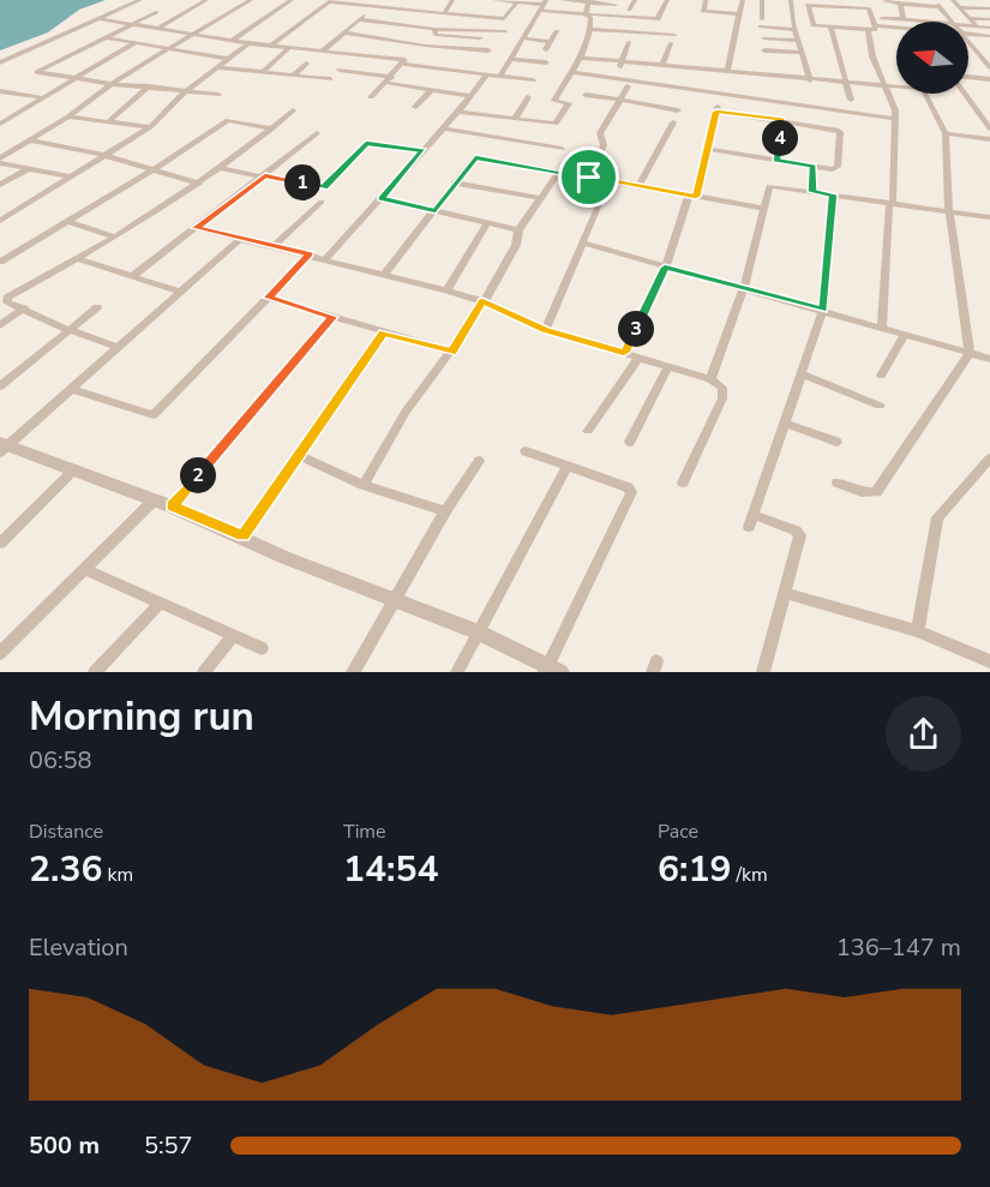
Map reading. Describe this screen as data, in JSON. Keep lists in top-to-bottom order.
{
  "north": "left",
  "page": {
    "pins": [
      "4",
      "1",
      "3",
      "2"
    ],
    "heading": ["Morning run", "06:58"],
    "stats": [
      ["Distance", "2.36 km"],
      ["Time", "14:54"],
      ["Pace", "6:19 /km"]
    ],
    "chart": ["Elevation", "136–147 m"],
    "list": [
      {
        "name": "500 m",
        "note": "5:57"
      }
    ]
  }
}
